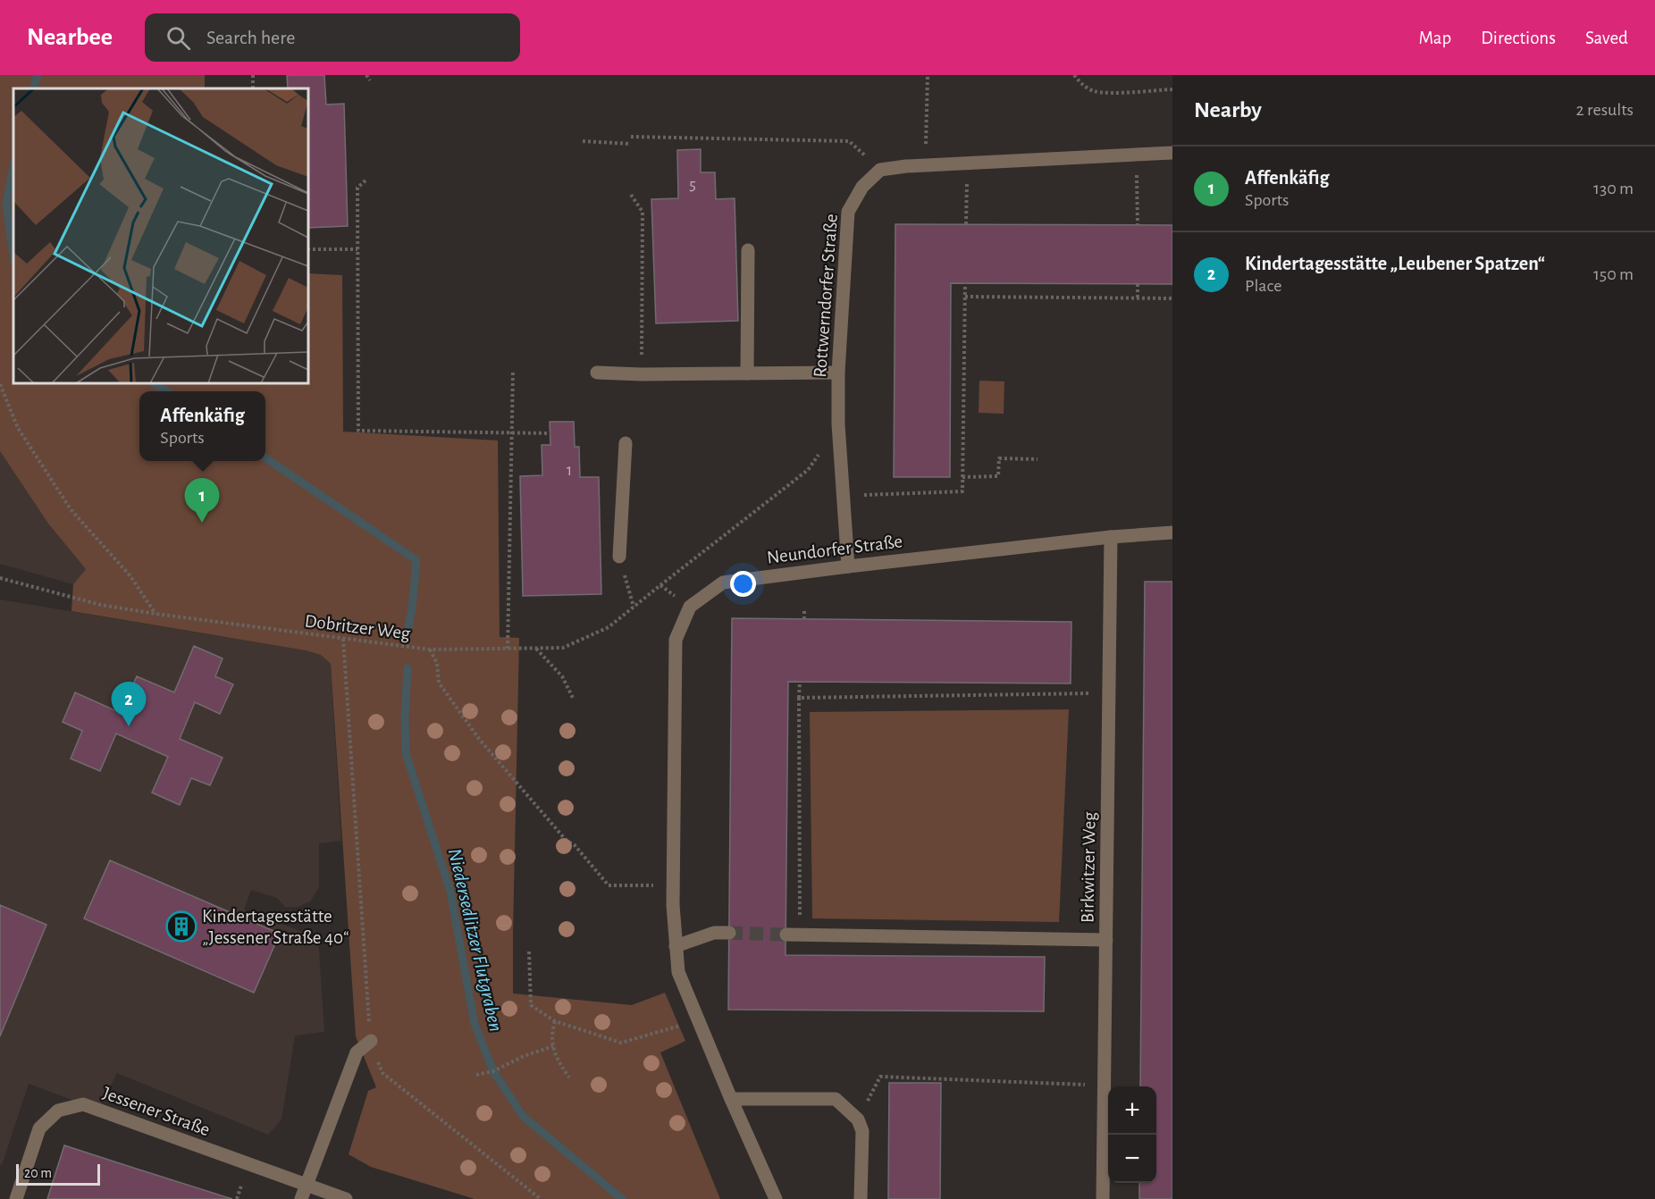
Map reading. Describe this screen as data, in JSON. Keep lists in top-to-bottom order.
{
  "streets": {
    "street": [
      "Rottwerndorfer Straße",
      "Neundorfer Straße",
      "Birkwitzer Weg",
      "Jessener Straße"
    ],
    "path": ["Dobritzer Weg"]
  },
  "crossings": [
    ["Rottwerndorfer Straße", "Neundorfer Straße"],
    ["Rottwerndorfer Straße", "Dobritzer Weg"],
    ["Neundorfer Straße", "Birkwitzer Weg"]
  ],
  "water": ["Niedersedlitzer Flutgraben"],
  "places": {
    "building": ["Kindertagesstätte „Jessener Straße 40“"]
  },
  "house_numbers": ["5", "1"],
  "scale_bar": "20 m",
  "page": {
    "header": "Nearbee",
    "search": "Search here",
    "nav": ["Map", "Directions", "Saved"],
    "heading": ["Nearby", "2 results"],
    "list": [
      {
        "mark": "1",
        "name": "Affenkäfig",
        "note": "Sports",
        "value": "130 m"
      },
      {
        "mark": "2",
        "name": "Kindertagesstätte „Leubener Spatzen“",
        "note": "Place",
        "value": "150 m"
      }
    ],
    "popup": ["Affenkäfig", "Sports"],
    "pins": ["1", "2"],
    "map_buttons": ["+", "−"],
    "scale": "20 m"
  }
}
